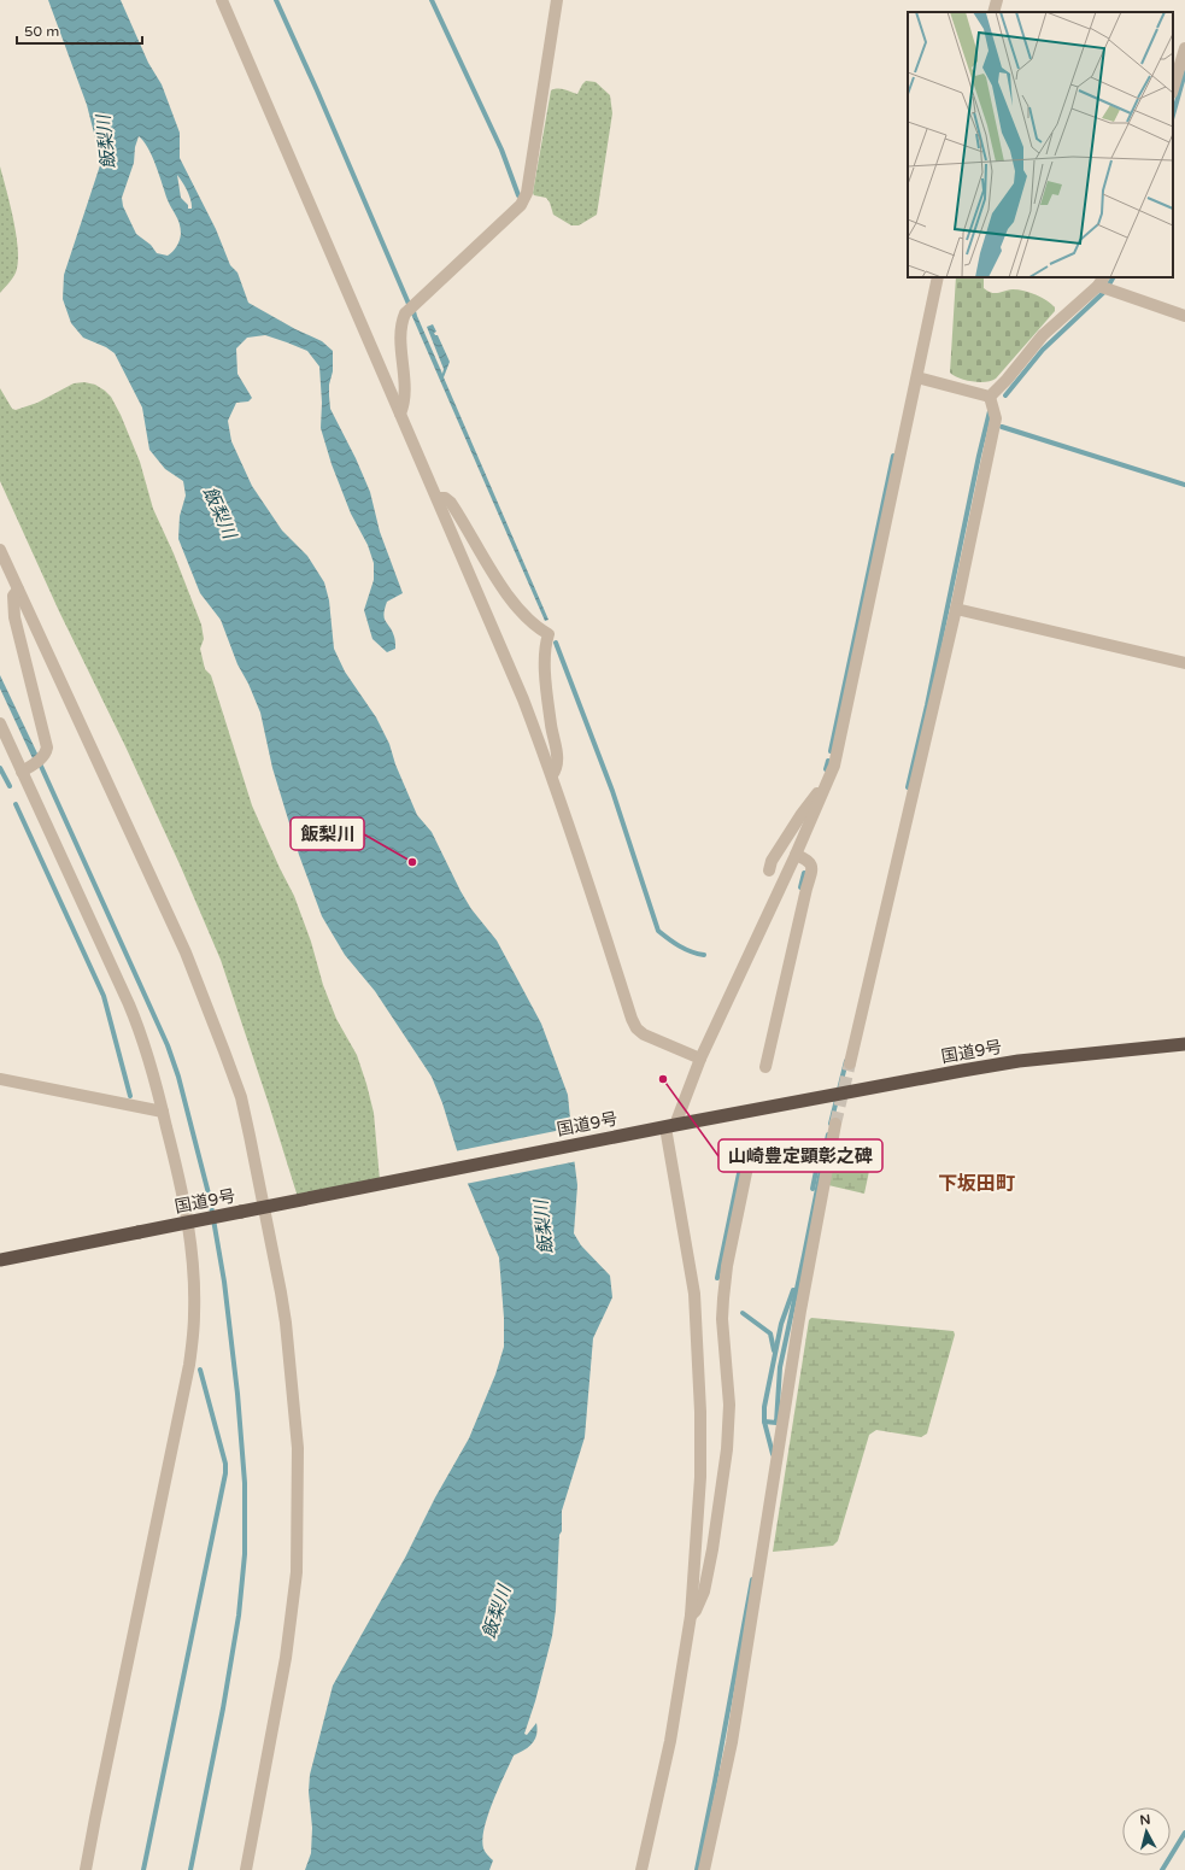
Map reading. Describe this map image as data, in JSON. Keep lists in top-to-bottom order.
{
  "streets": {
    "highway": ["国道9号"]
  },
  "districts": ["下坂田町"],
  "water": ["飯梨川"],
  "places": ["飯梨川", "山崎豊定顕彰之碑"],
  "scale_bar": "50 m",
  "north": "top"
}
